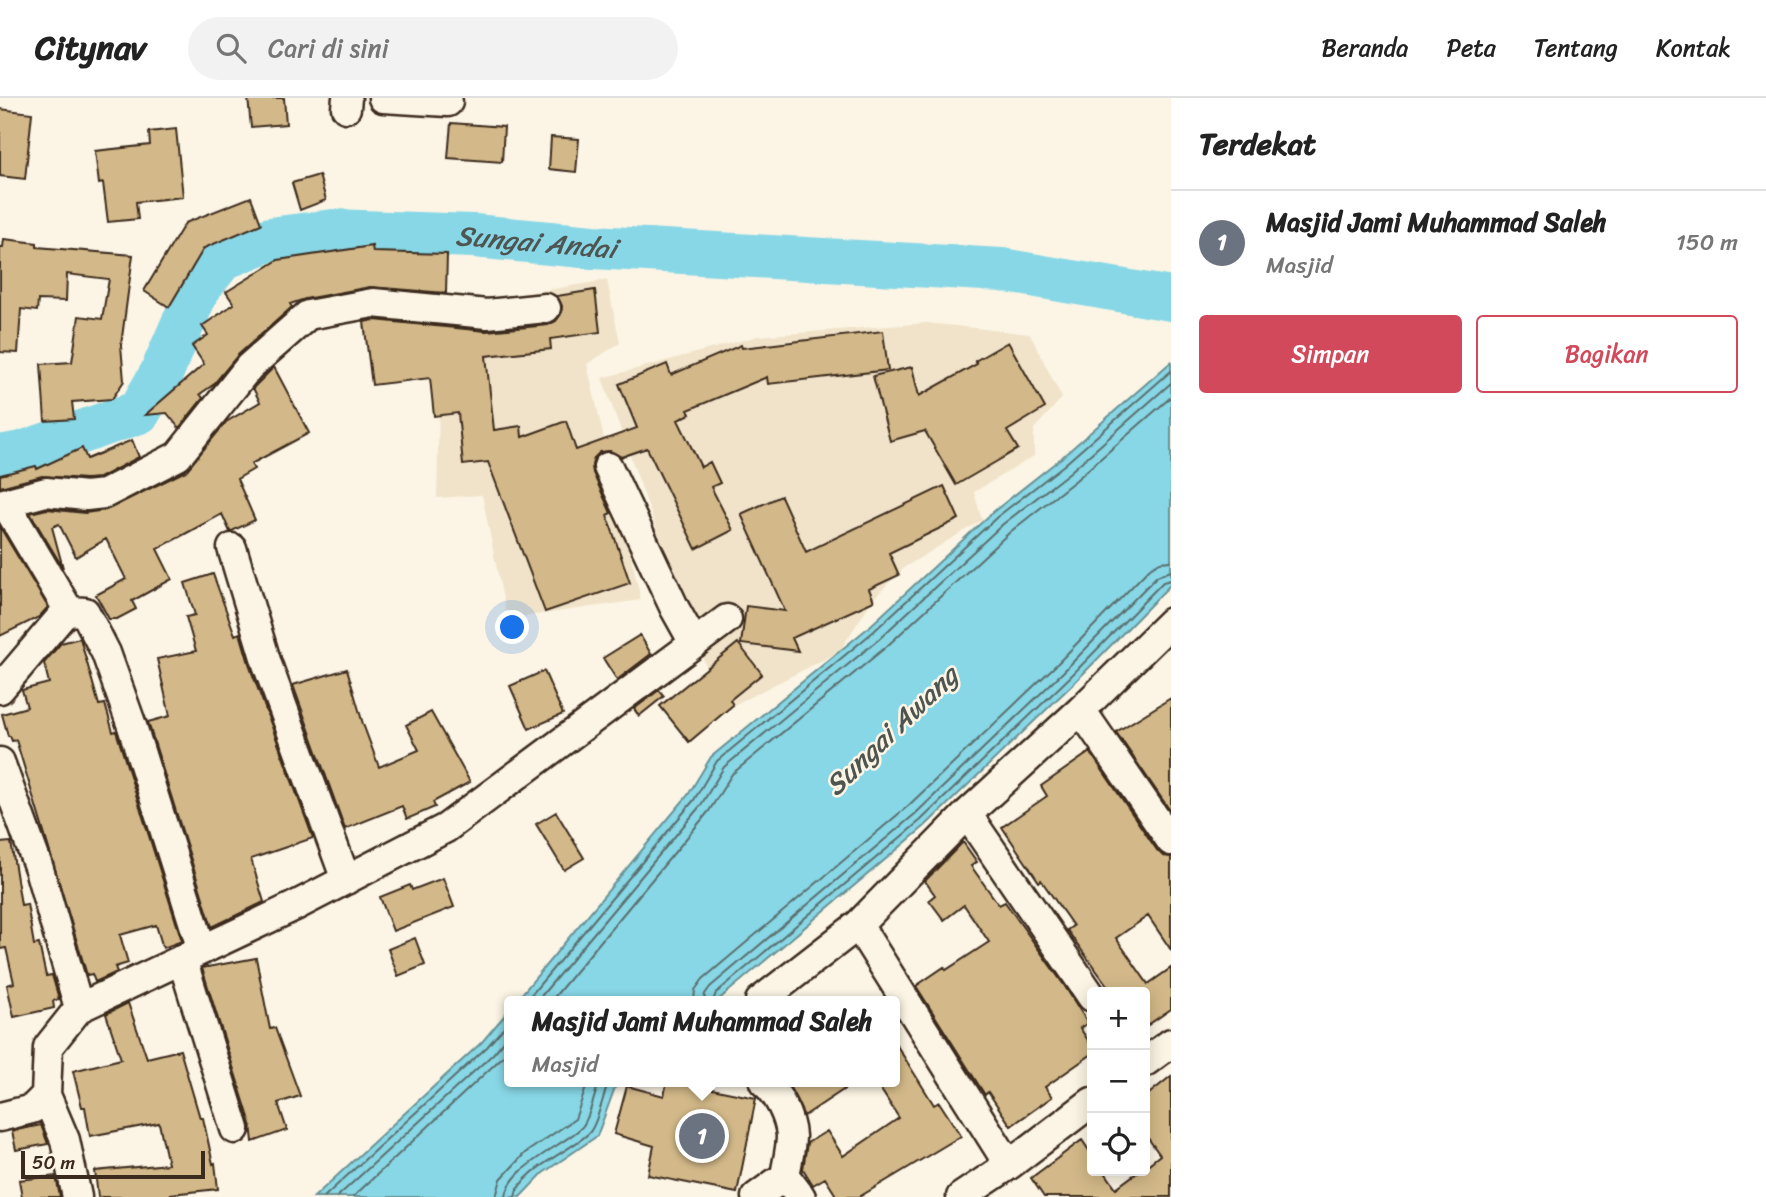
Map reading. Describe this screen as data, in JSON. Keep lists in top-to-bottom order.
{
  "water": ["Sungai Andai", "Sungai Awang"],
  "scale_bar": "50 m",
  "page": {
    "header": "Citynav",
    "search": "Cari di sini",
    "nav": [
      "Beranda",
      "Peta",
      "Tentang",
      "Kontak"
    ],
    "heading": "Terdekat",
    "list": [
      {
        "mark": "1",
        "name": "Masjid Jami Muhammad Saleh",
        "note": "Masjid",
        "value": "150 m"
      }
    ],
    "buttons": ["Simpan", "Bagikan"],
    "map_buttons": ["+", "−"],
    "popup": ["Masjid Jami Muhammad Saleh", "Masjid"],
    "pins": "1",
    "scale": "50 m"
  }
}
